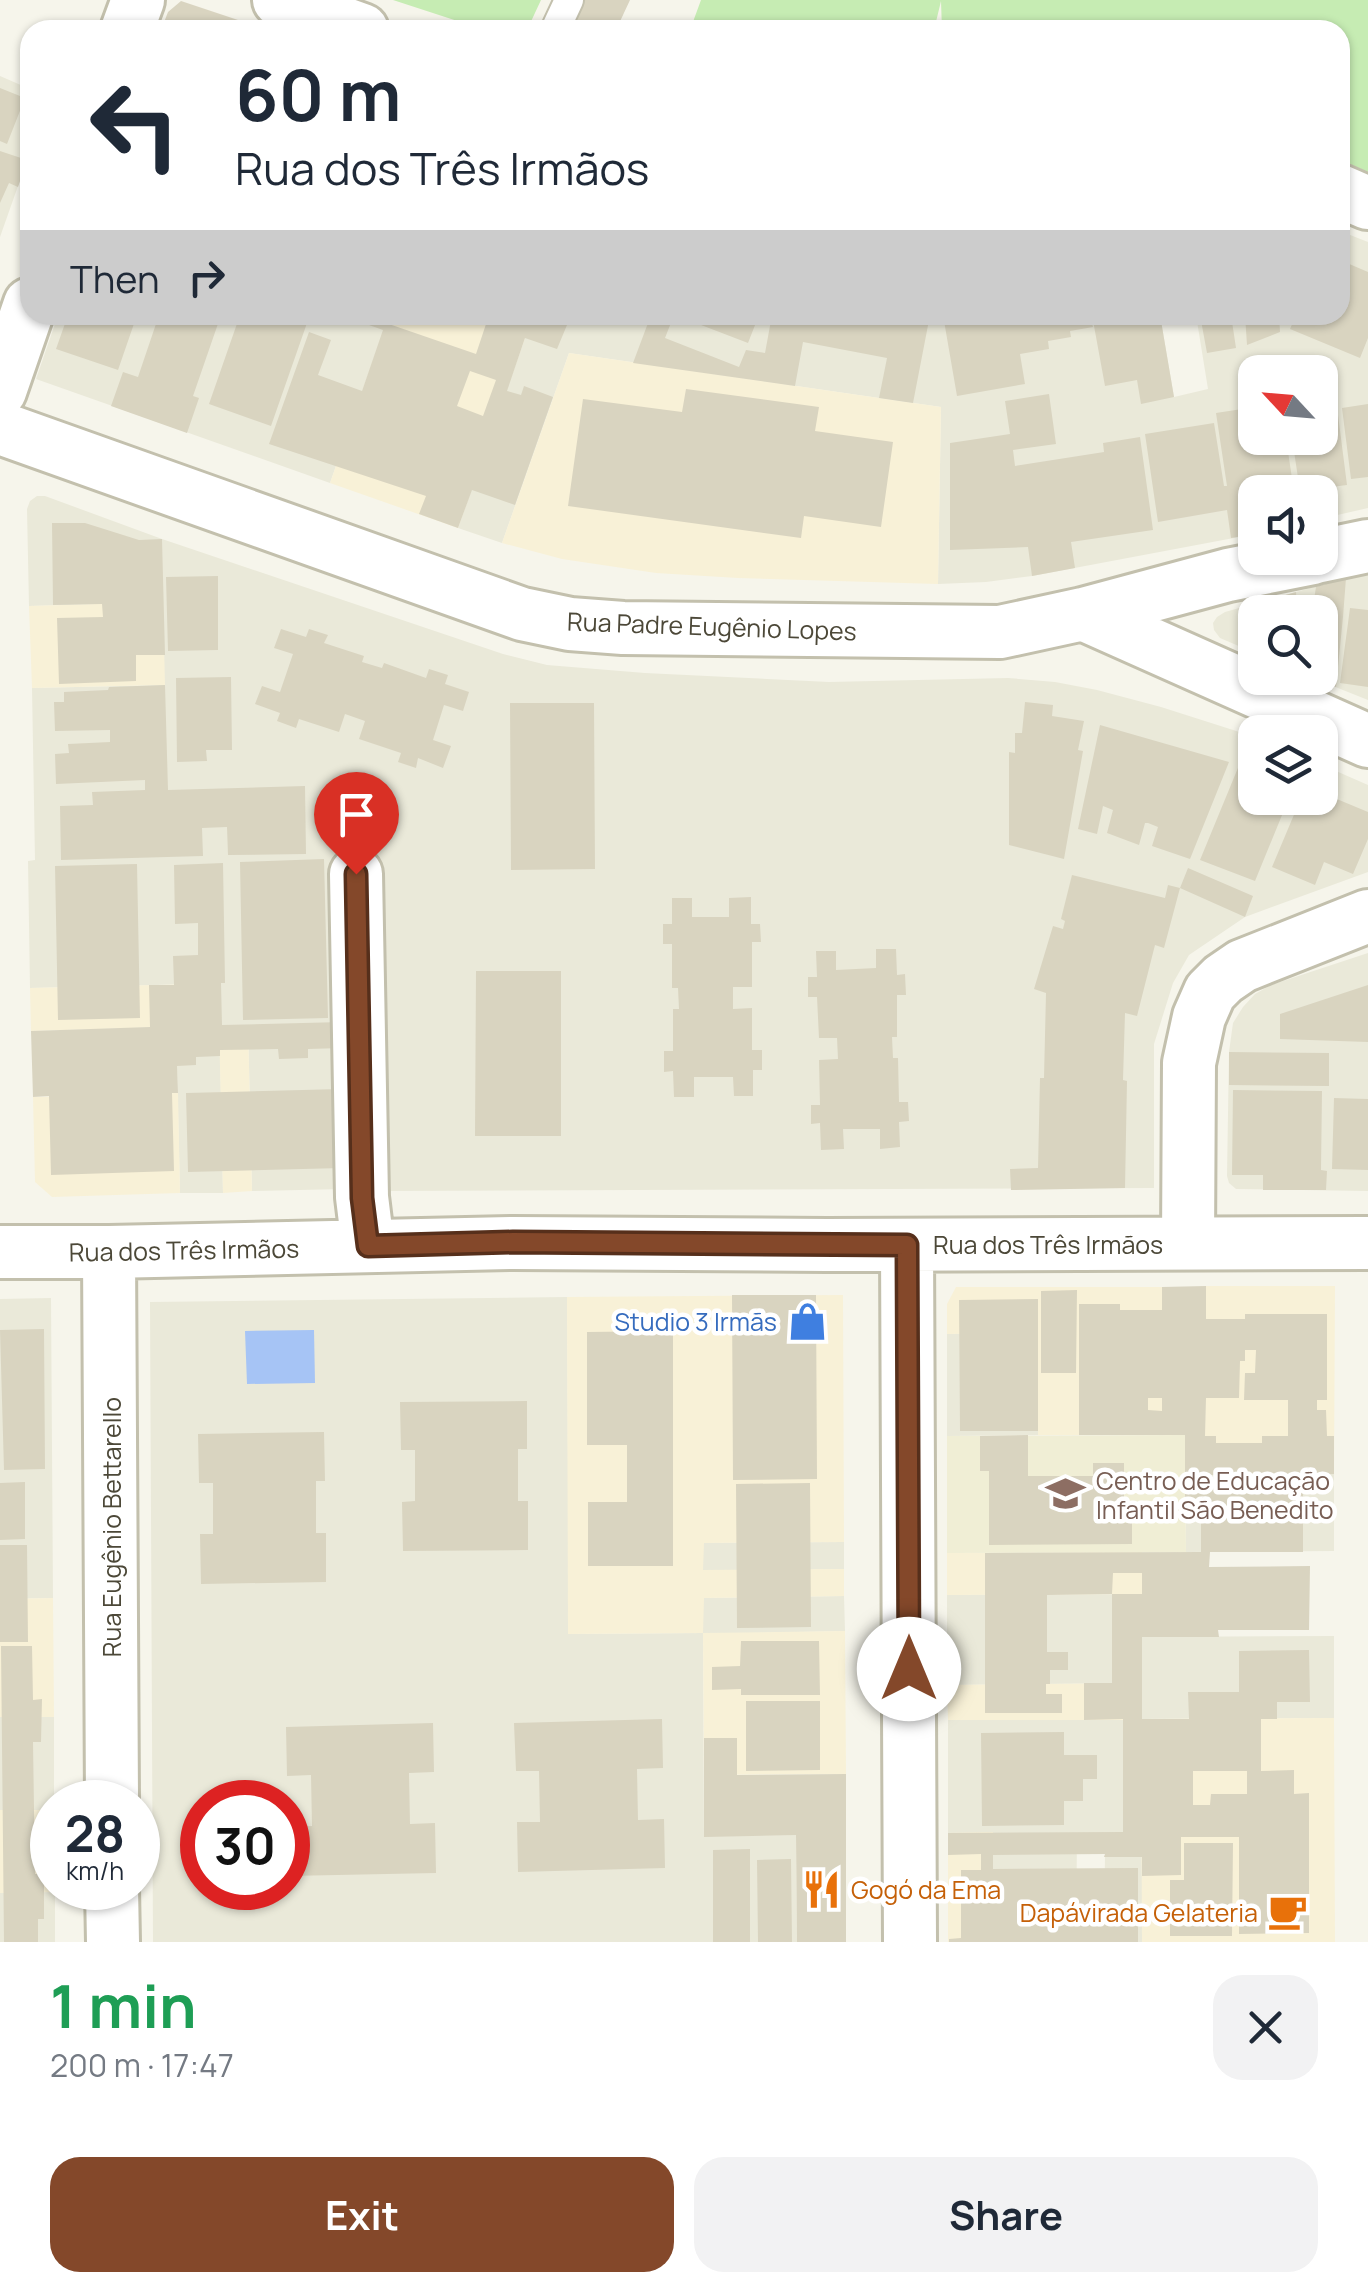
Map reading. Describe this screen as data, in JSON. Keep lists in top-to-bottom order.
{
  "streets": {
    "street": ["Rua Padre Eugênio Lopes", "Rua dos Três Irmãos", "Rua Eugênio Bettarello"]
  },
  "crossings": [
    ["Rua dos Três Irmãos", "Rua Eugênio Bettarello"]
  ],
  "places": {
    "shop": ["Studio 3 Irmãs"],
    "school or university": ["Centro de Educação Infantil São Benedito"],
    "restaurant": ["Gogó da Ema"],
    "cafe": ["Dapávirada Gelateria"]
  },
  "north": "top left",
  "page": {
    "turn": ["60 m", "Rua dos Três Irmãos"],
    "then": "Then",
    "speed": "28 km/h",
    "limit": "30",
    "heading": ["1 min", "200 m · 17:47"],
    "buttons": ["Exit", "Share"]
  }
}
